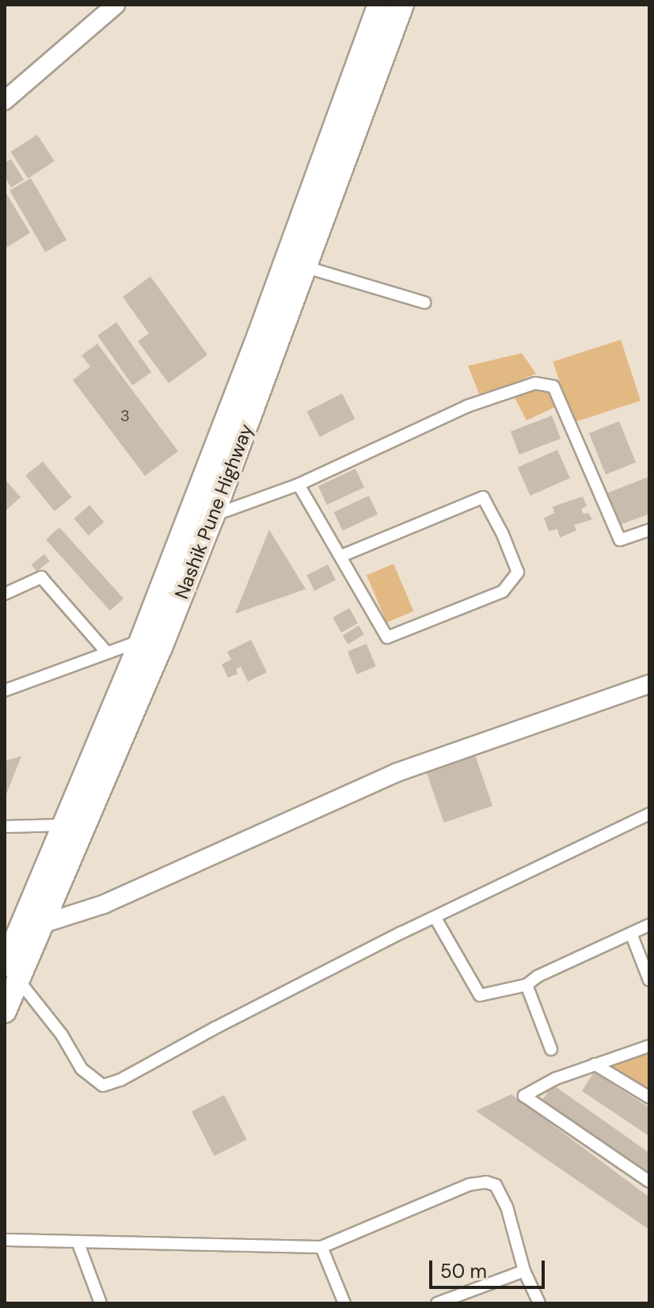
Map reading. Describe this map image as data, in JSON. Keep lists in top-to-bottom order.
{
  "streets": {
    "highway": ["Nashik Pune Highway"]
  },
  "house_numbers": ["3"],
  "scale_bar": "50 m"
}
